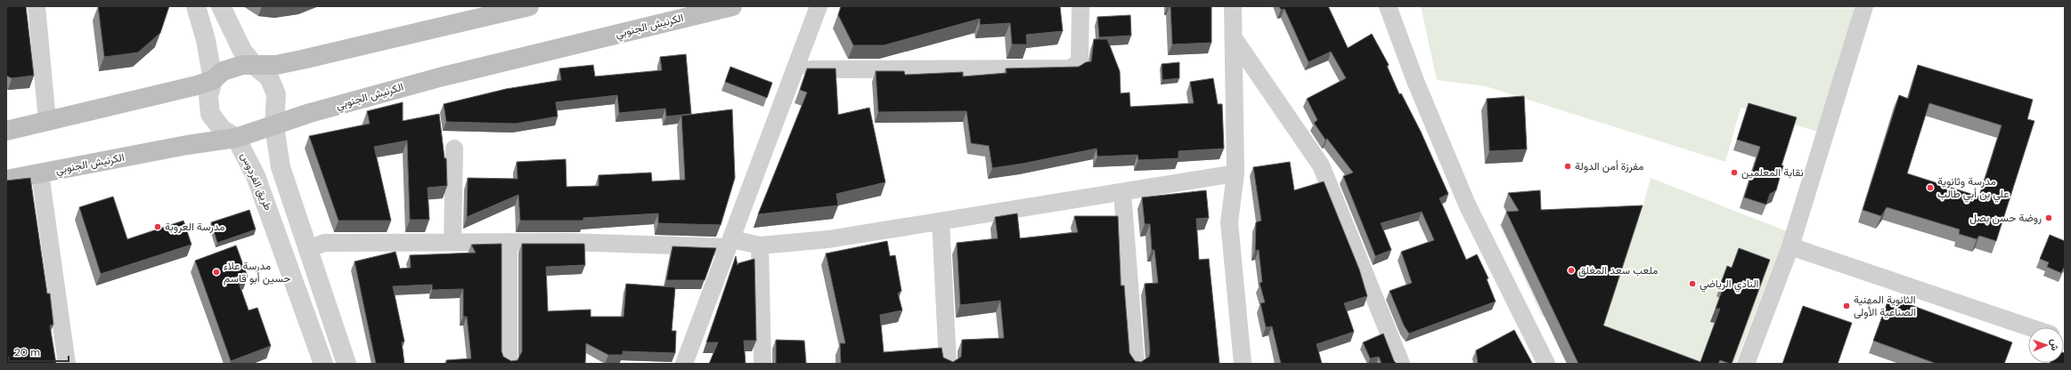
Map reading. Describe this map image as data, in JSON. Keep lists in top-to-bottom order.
{
  "streets": {
    "main road": ["الكرنيش الجنوبي"],
    "street": ["طريق الفردوس"]
  },
  "crossings": [
    ["الكرنيش الجنوبي", "طريق الفردوس"]
  ],
  "places": [
    "مفرزة أمن الدولة",
    "نقابة المعلمين",
    "مدرسة وثانوية علي بن أبي طالب",
    "روضة حسن بصل",
    "مدرسة العروبة",
    "ملعب سعد المغلق",
    "مدرسة علاء حسين أبو قاسم",
    "النادي الرياضي",
    "الثانوية المهنية الصناعية الأولى"
  ],
  "scale_bar": "20 m",
  "north": "right"
}
